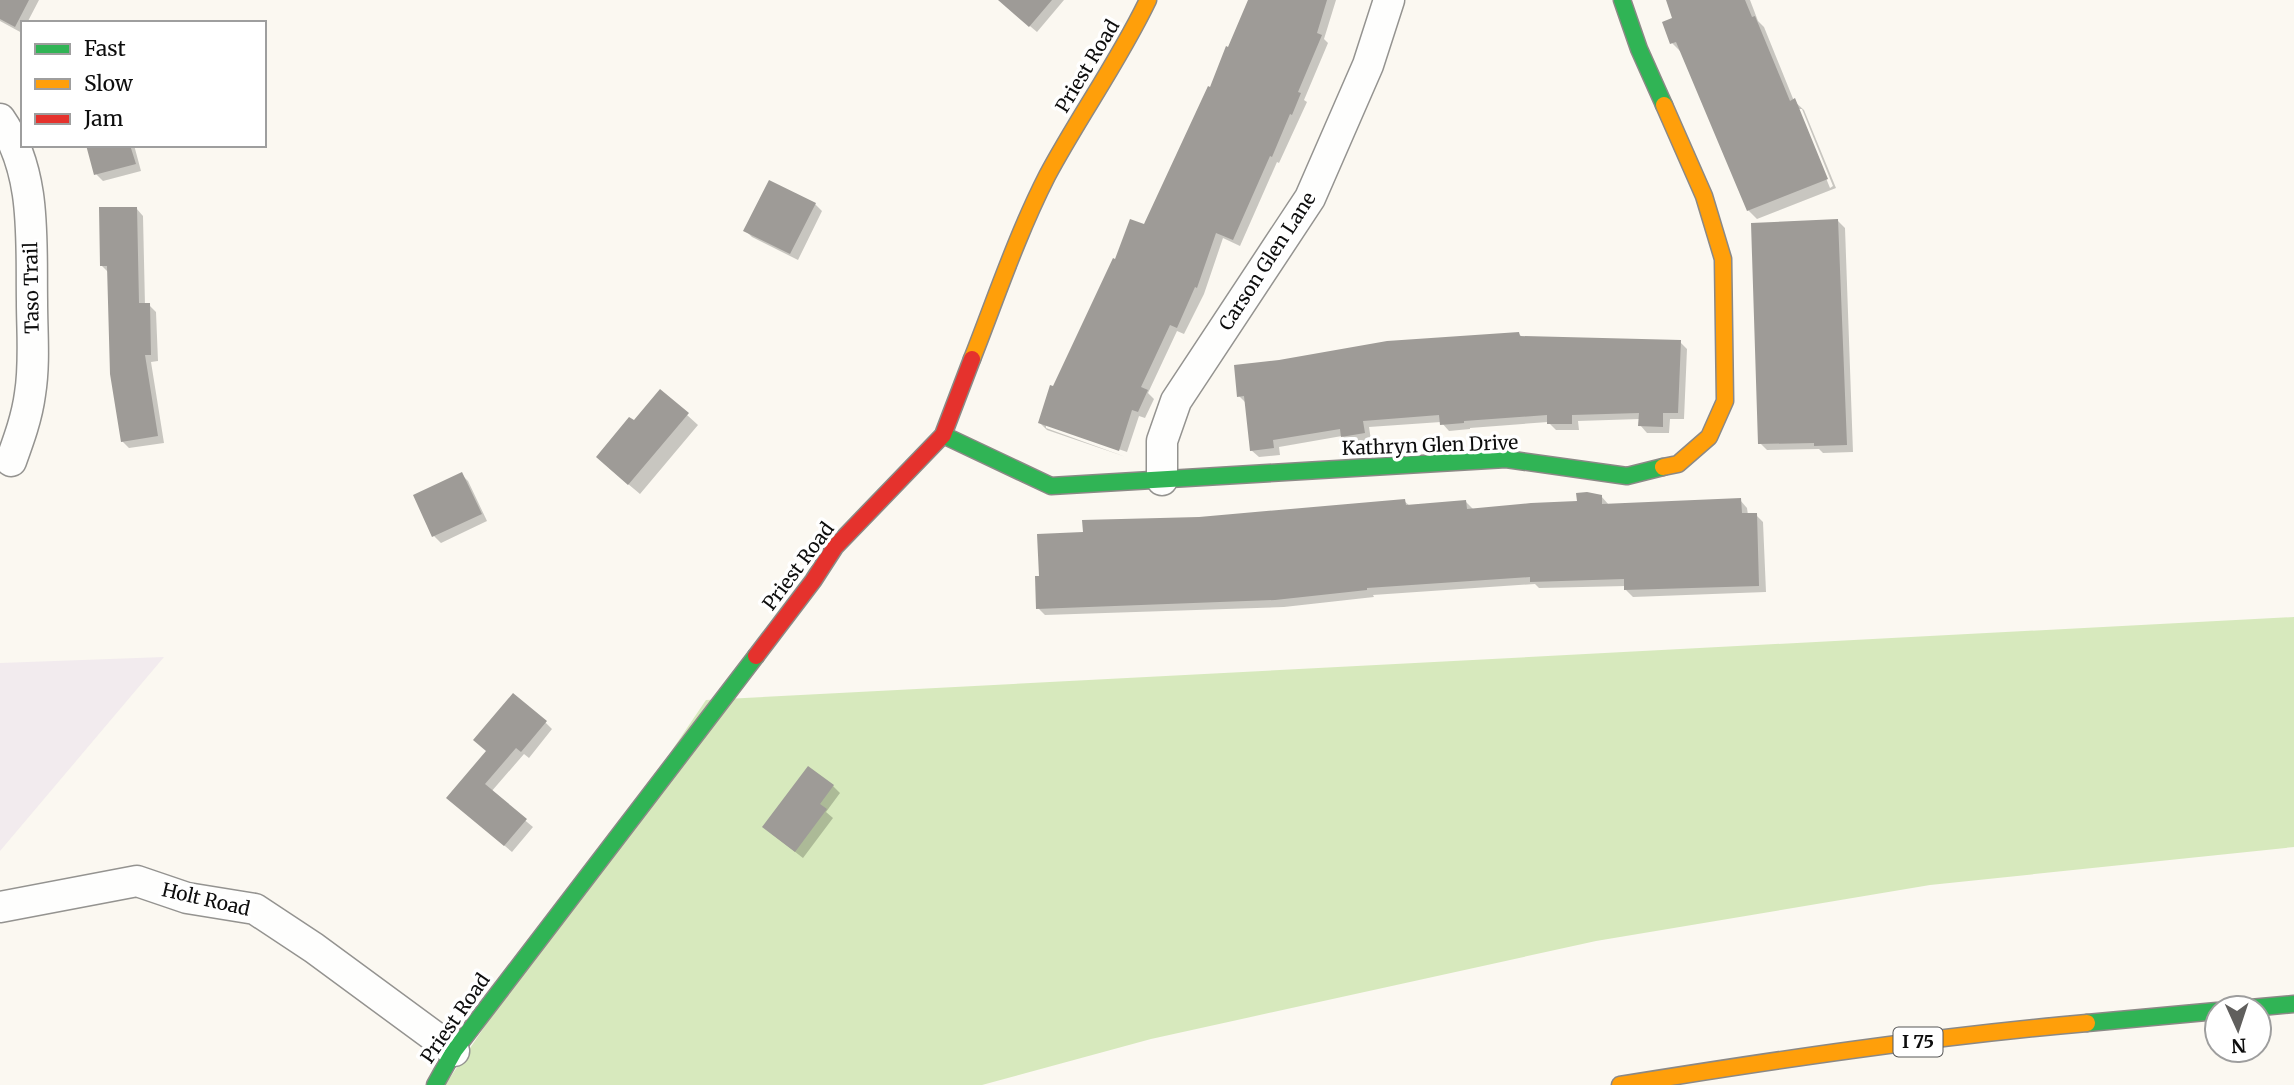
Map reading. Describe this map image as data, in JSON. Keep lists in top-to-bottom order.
{
  "streets": {
    "main road": ["Priest Road", "Kathryn Glen Drive", "I 75"],
    "street": ["Carson Glen Lane", "Taso Trail", "Holt Road"]
  },
  "crossings": [
    ["Priest Road", "Kathryn Glen Drive"],
    ["Priest Road", "Holt Road"],
    ["Carson Glen Lane", "Kathryn Glen Drive"]
  ],
  "legend": ["Fast", "Slow", "Jam"],
  "north": "bottom"
}
